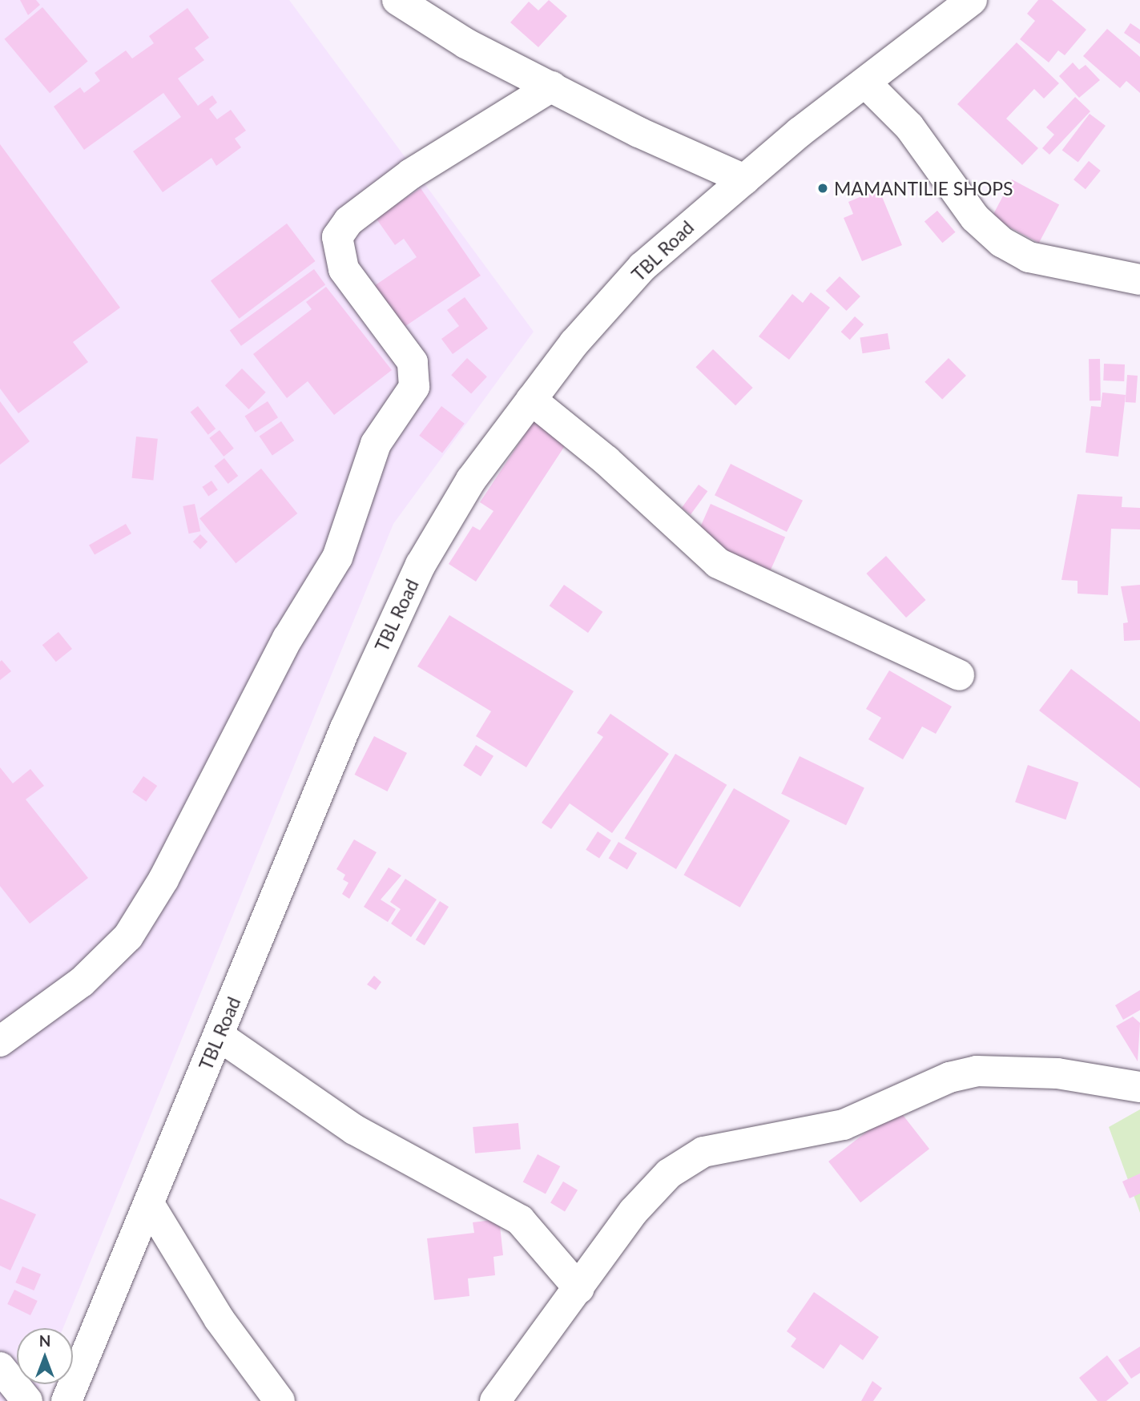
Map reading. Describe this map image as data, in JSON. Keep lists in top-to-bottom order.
{
  "streets": {
    "street": ["TBL Road"]
  },
  "places": ["MAMANTILIE SHOPS"],
  "north": "top"
}
